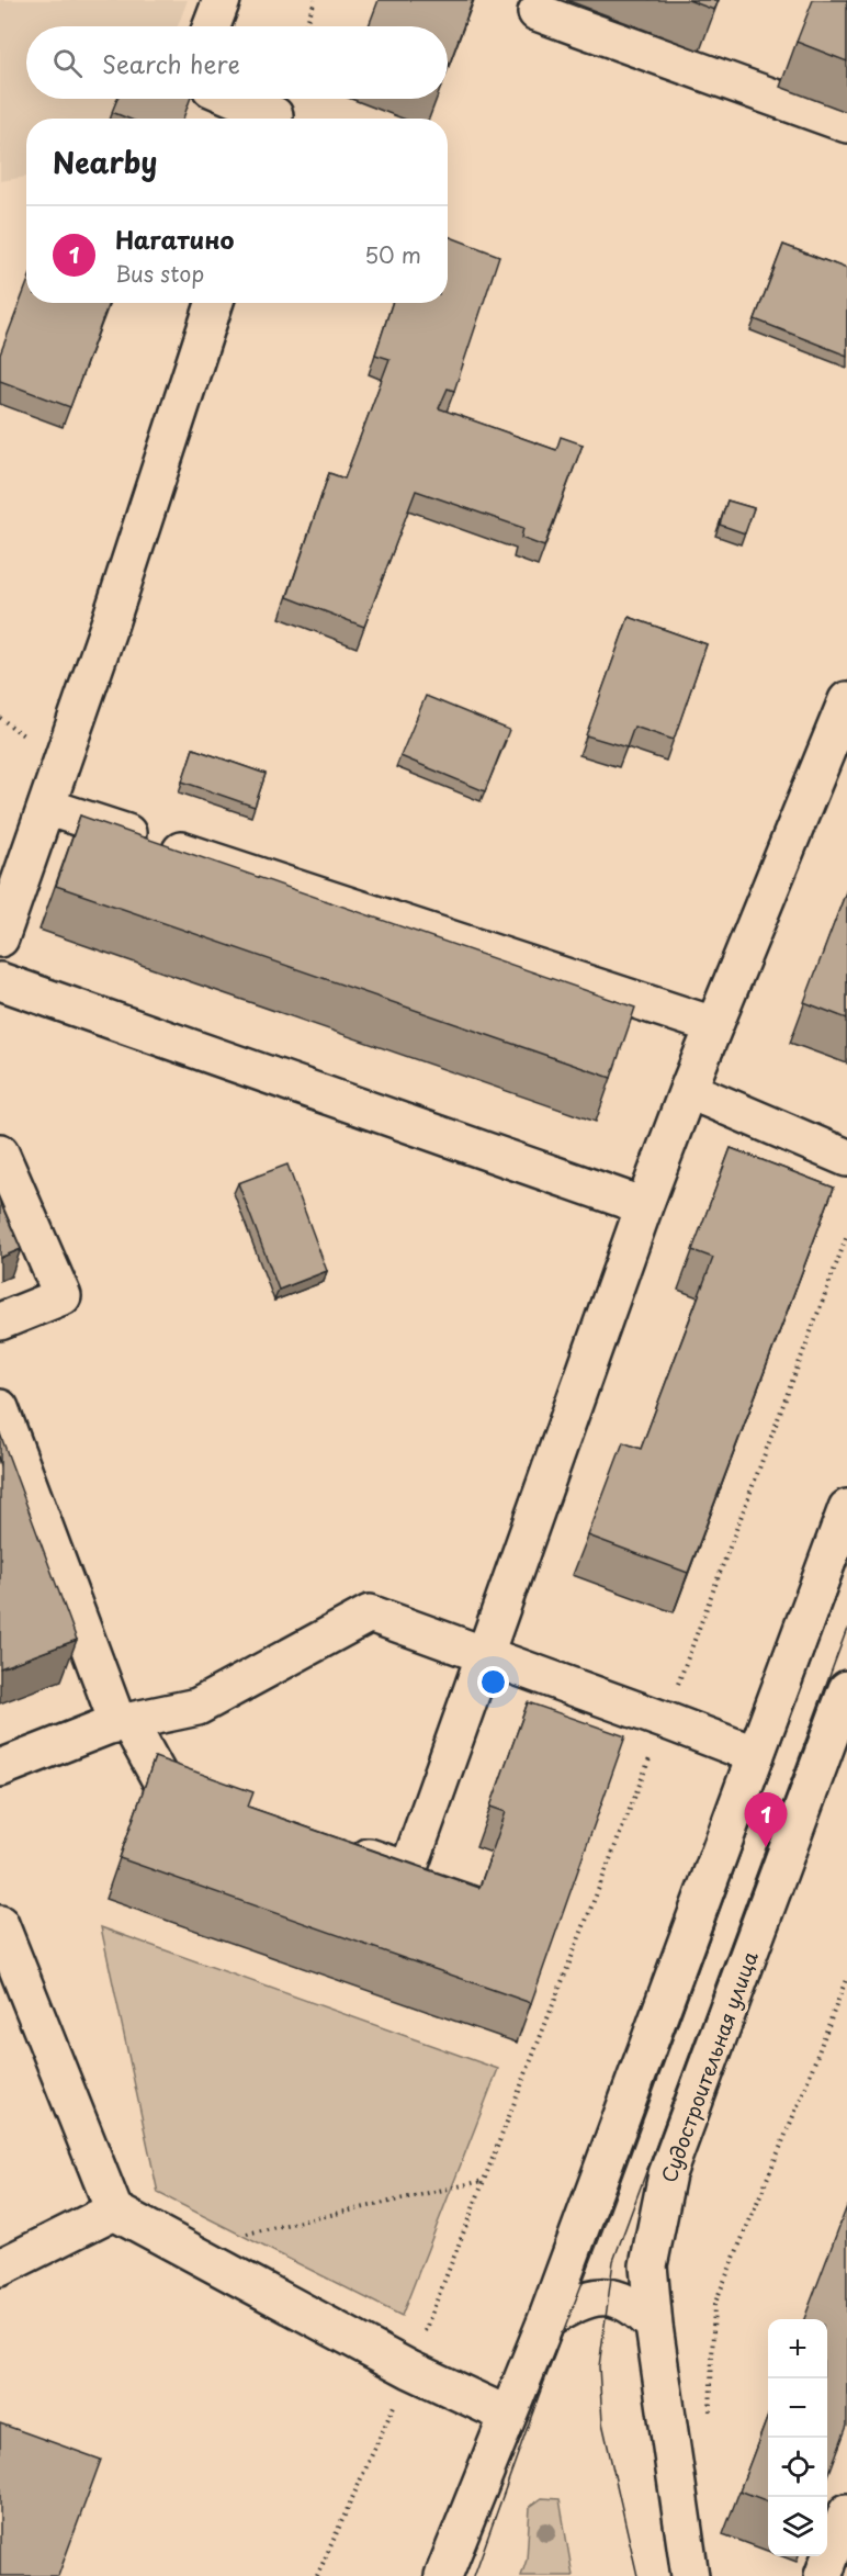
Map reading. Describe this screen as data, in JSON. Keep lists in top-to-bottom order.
{
  "streets": {
    "street": ["Судостроительная улица"]
  },
  "page": {
    "search": "Search here",
    "heading": "Nearby",
    "list": [
      {
        "mark": "1",
        "name": "Нагатино",
        "note": "Bus stop",
        "value": "50 m"
      }
    ],
    "pins": "1",
    "map_buttons": ["+", "−"]
  }
}
